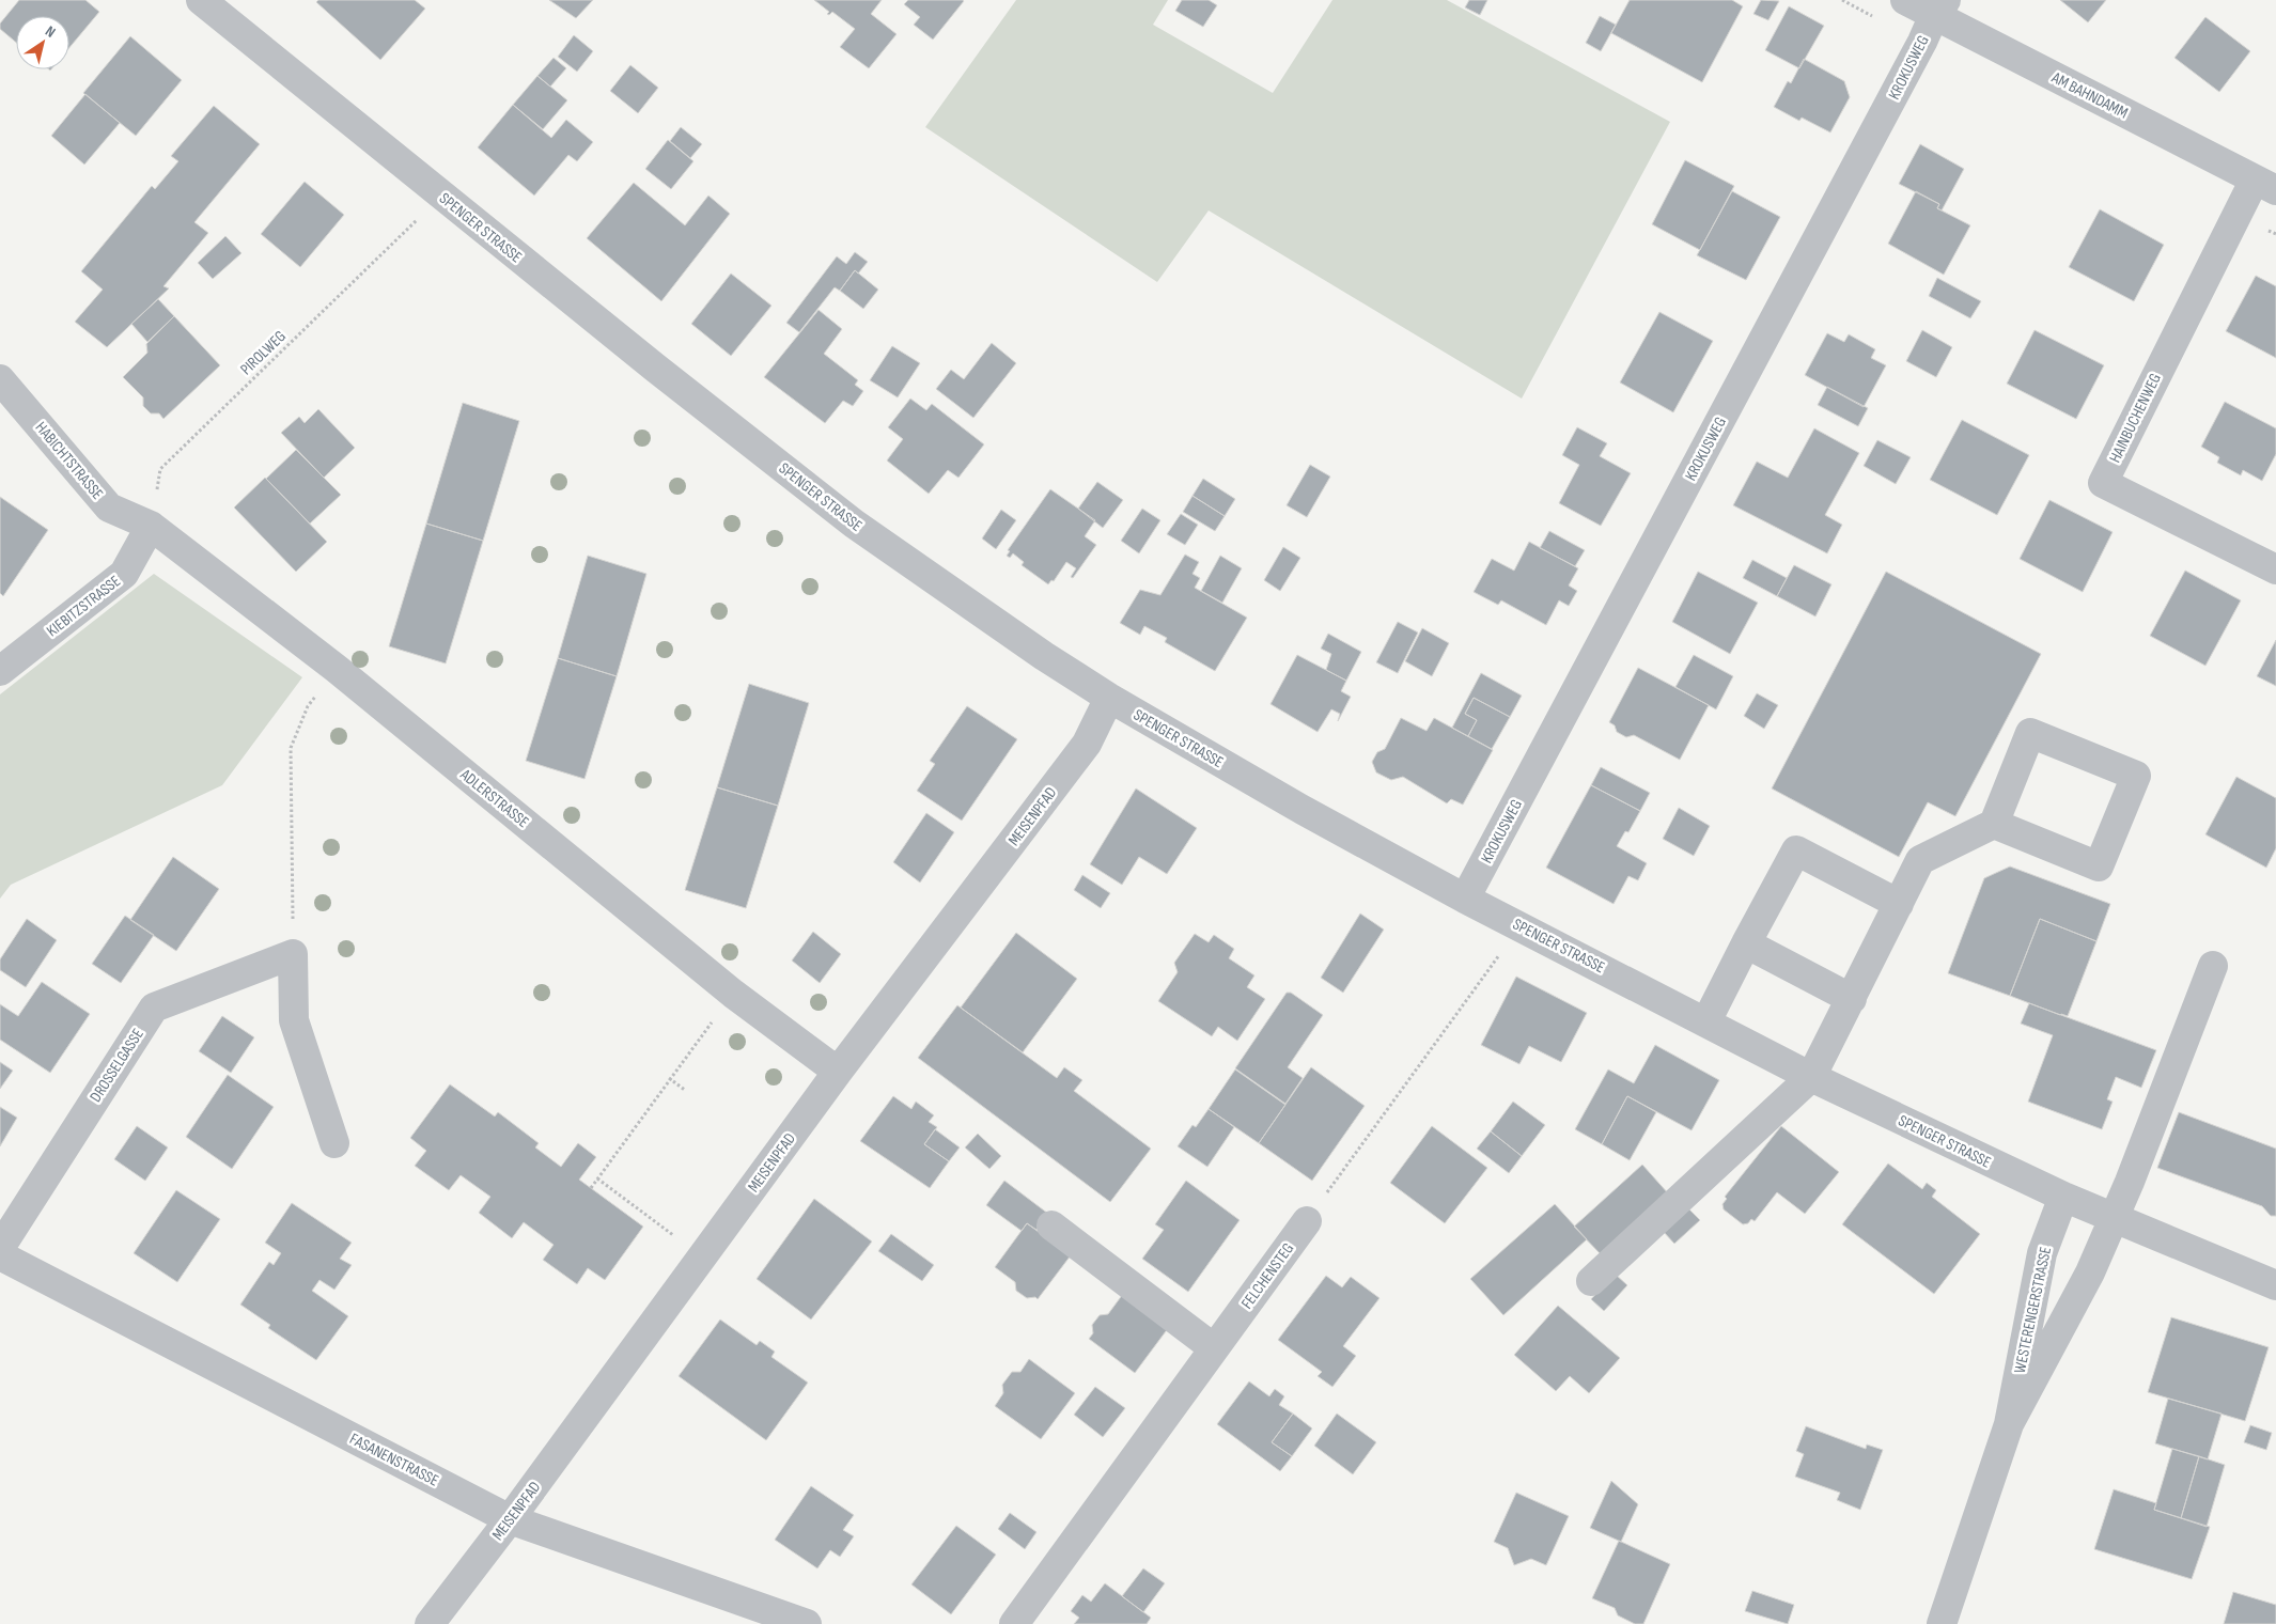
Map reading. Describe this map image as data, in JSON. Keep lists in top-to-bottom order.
{
  "streets": {
    "street": [
      "KROKUSWEG",
      "AM BAHNDAMM",
      "SPENGER STRASSE",
      "HAINBUCHENWEG",
      "HABICHTSTRASSE",
      "KIEBITZSTRASSE",
      "ADLERSTRASSE",
      "MEISENPFAD",
      "DROSSELGASSE",
      "FELCHENSTEG",
      "WESTERENGERSTRASSE",
      "FASANENSTRASSE"
    ],
    "path": ["PIROLWEG"]
  },
  "crossings": [
    ["KROKUSWEG", "AM BAHNDAMM"],
    ["KROKUSWEG", "SPENGER STRASSE"],
    ["AM BAHNDAMM", "HAINBUCHENWEG"],
    ["SPENGER STRASSE", "MEISENPFAD"],
    ["SPENGER STRASSE", "WESTERENGERSTRASSE"],
    ["PIROLWEG", "HABICHTSTRASSE"],
    ["PIROLWEG", "KIEBITZSTRASSE"],
    ["PIROLWEG", "ADLERSTRASSE"],
    ["HABICHTSTRASSE", "KIEBITZSTRASSE"],
    ["HABICHTSTRASSE", "ADLERSTRASSE"],
    ["KIEBITZSTRASSE", "ADLERSTRASSE"],
    ["ADLERSTRASSE", "MEISENPFAD"],
    ["MEISENPFAD", "FASANENSTRASSE"]
  ],
  "north": "top right"
}
